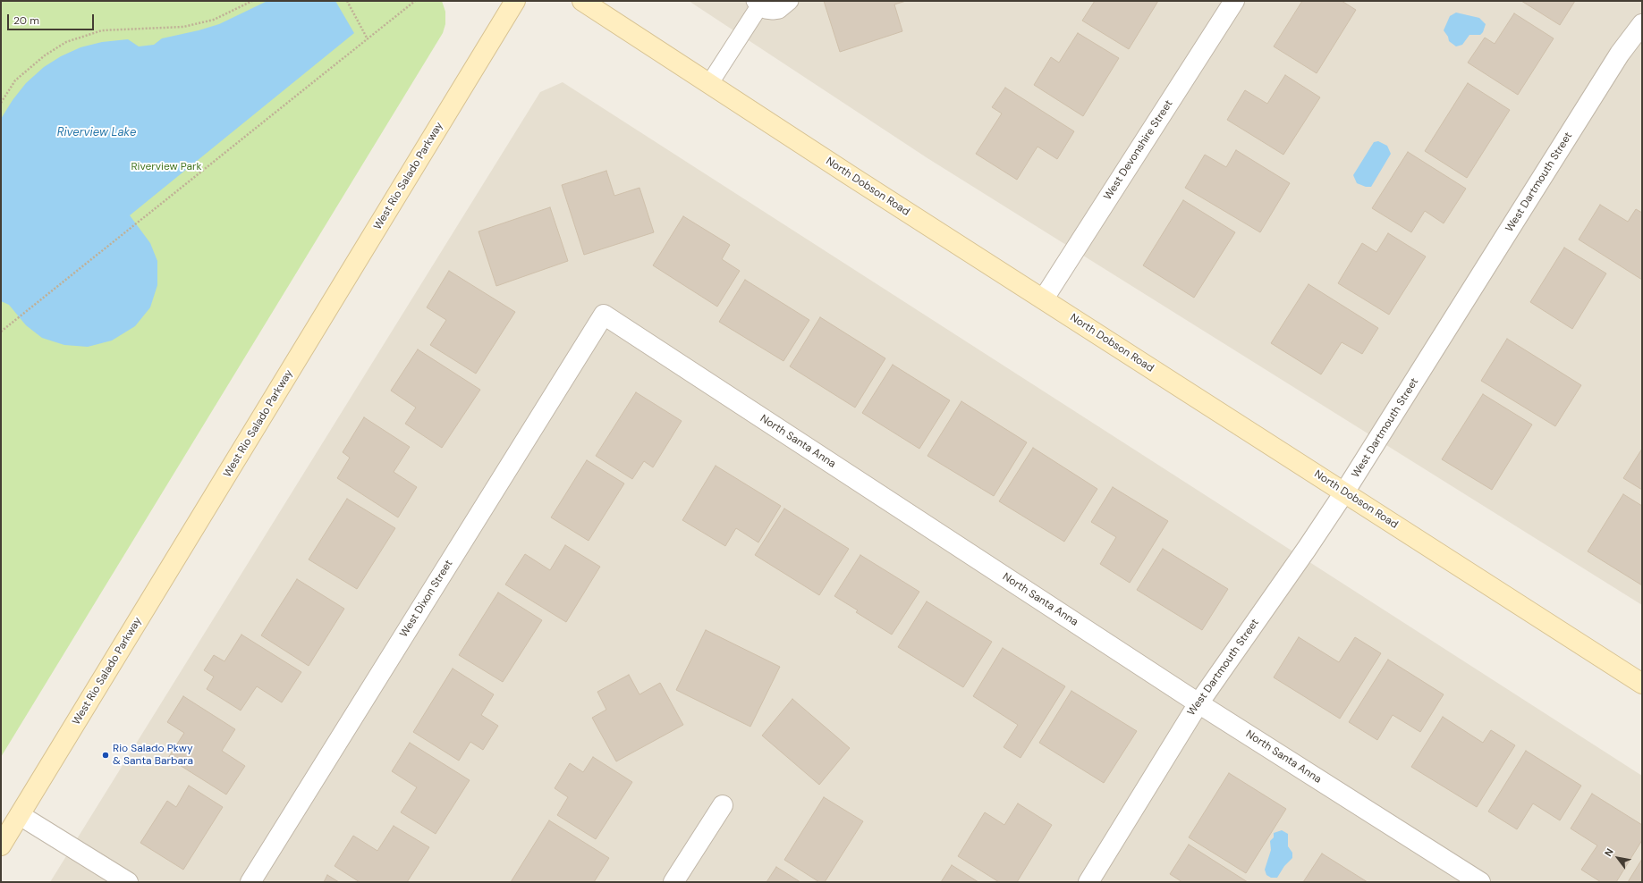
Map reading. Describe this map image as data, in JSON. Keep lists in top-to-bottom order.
{
  "streets": {
    "main road": ["West Rio Salado Parkway", "North Dobson Road"],
    "street": [
      "West Devonshire Street",
      "West Dartmouth Street",
      "North Santa Anna",
      "West Dixon Street"
    ]
  },
  "crossings": [
    ["West Devonshire Street", "North Dobson Road"],
    ["West Dartmouth Street", "North Dobson Road"],
    ["West Dartmouth Street", "North Santa Anna"],
    ["North Santa Anna", "West Dixon Street"]
  ],
  "water": ["Riverview Lake"],
  "parks": ["Riverview Park"],
  "places": ["Rio Salado Pkwy & Santa Barbara"],
  "scale_bar": "20 m",
  "north": "top left"
}
